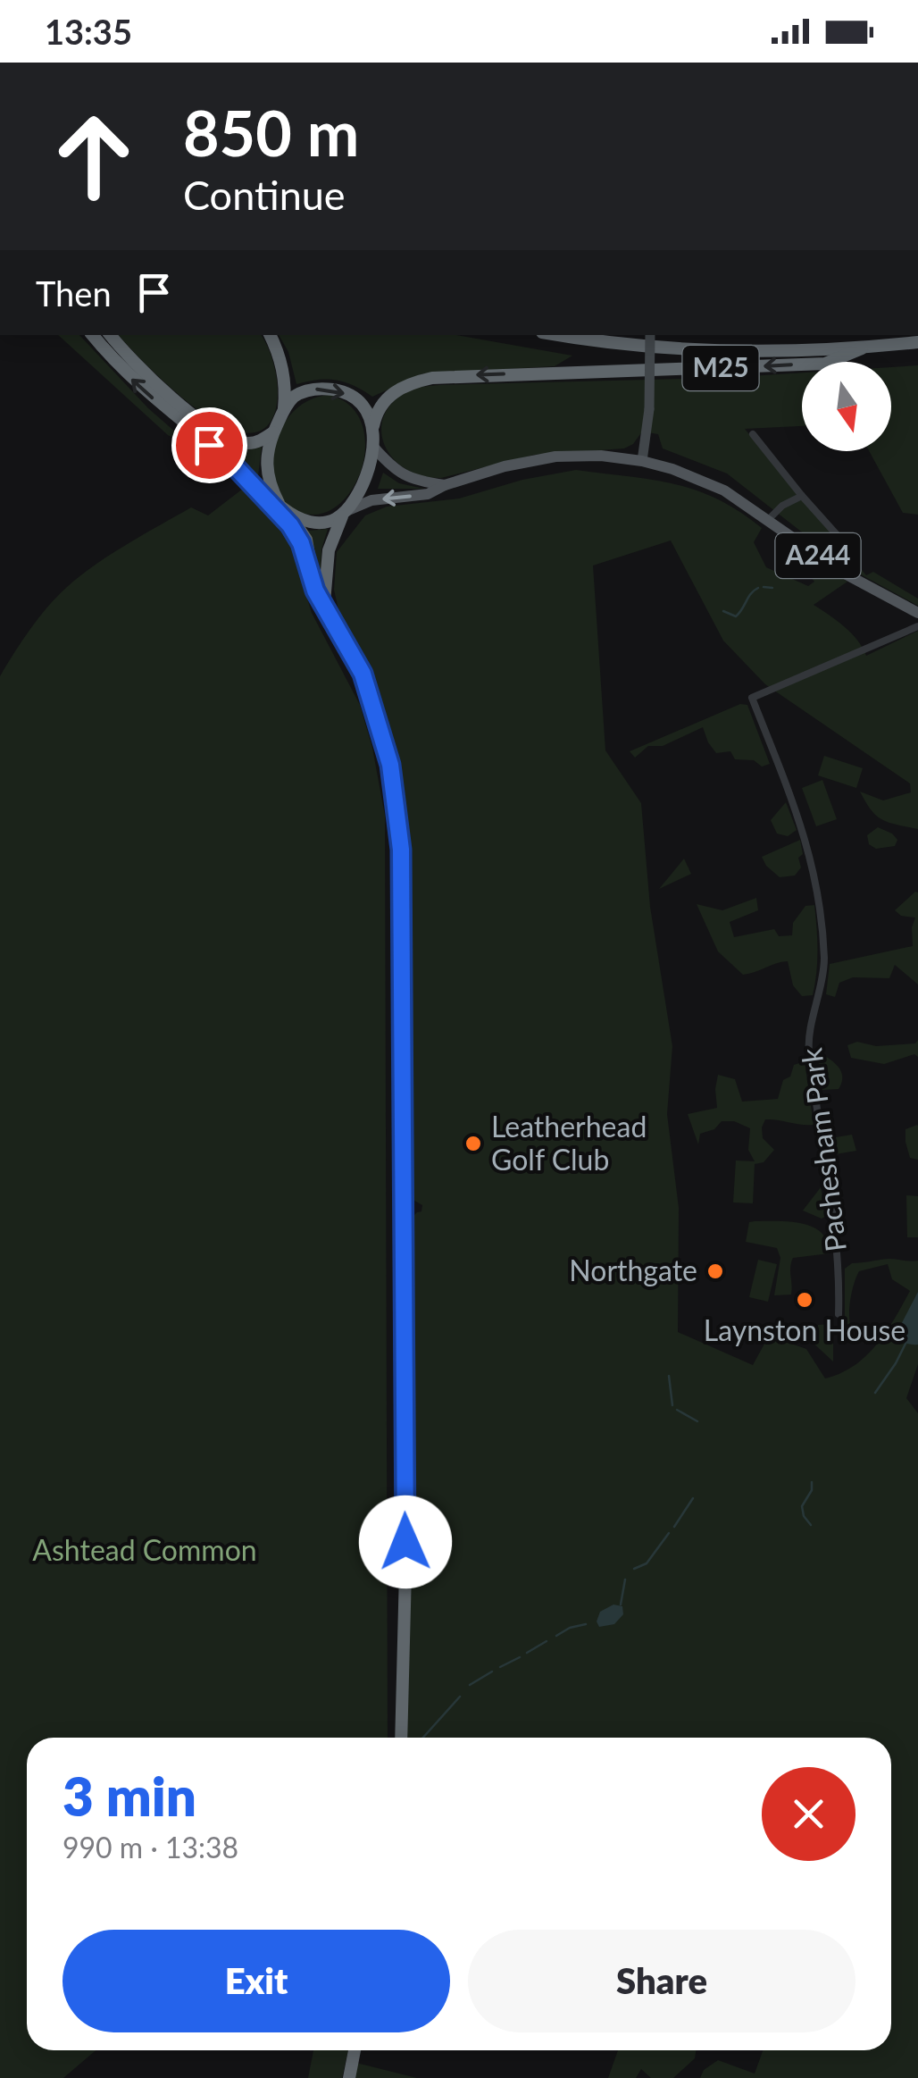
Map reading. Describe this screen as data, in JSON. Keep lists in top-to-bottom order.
{
  "streets": {
    "highway": ["M25"],
    "main road": ["A244"],
    "street": ["Pachesham Park"]
  },
  "crossings": [
    ["M25", "A244"]
  ],
  "parks": ["Ashtead Common"],
  "places": ["Leatherhead Golf Club", "Northgate", "Laynston House"],
  "north": "bottom",
  "page": {
    "status": "13:35",
    "turn": ["850 m", "Continue"],
    "then": "Then",
    "heading": ["3 min", "990 m · 13:38"],
    "buttons": ["Exit", "Share"]
  }
}
